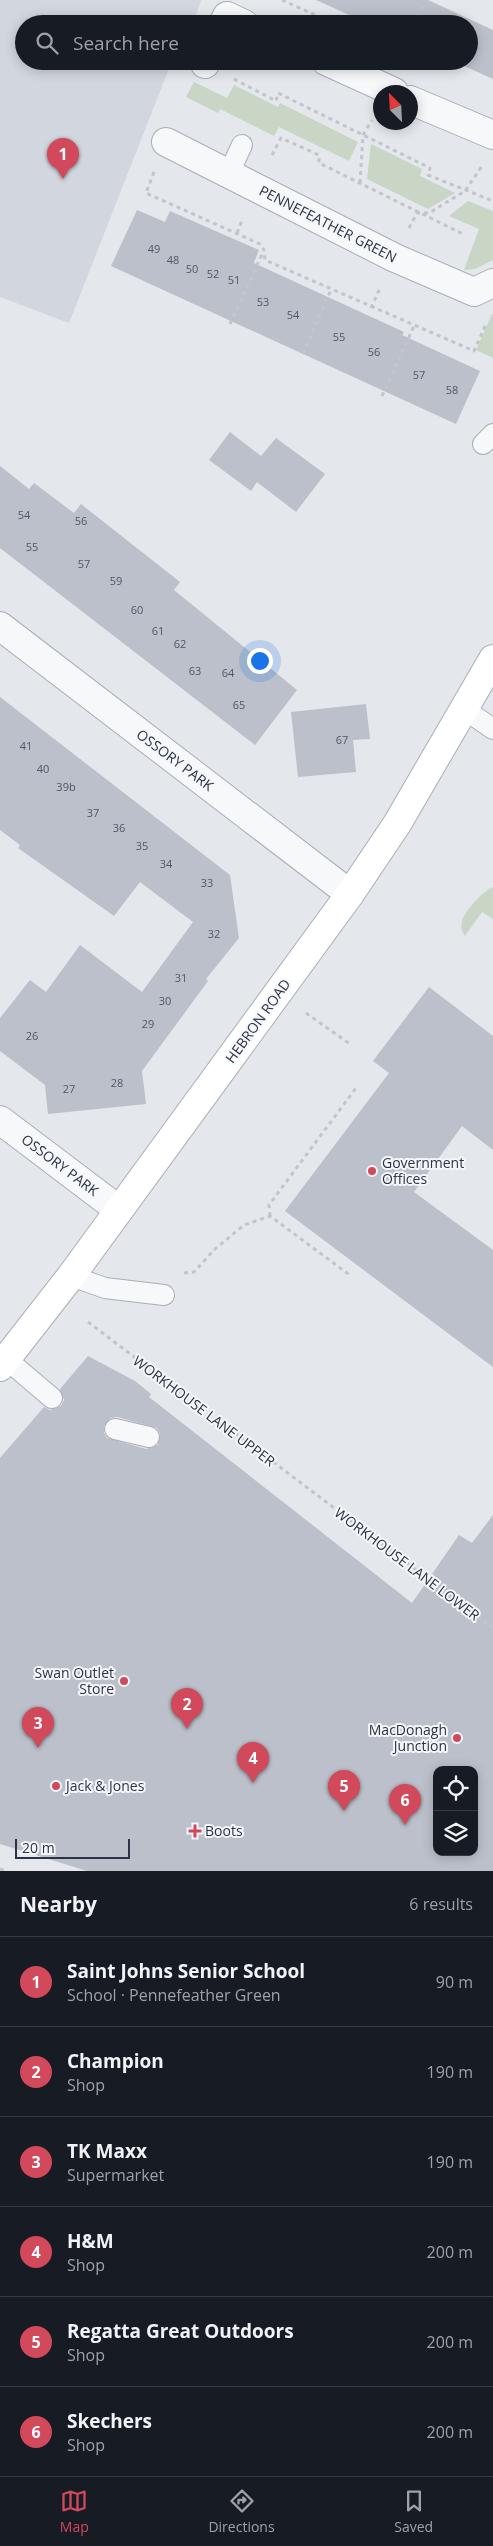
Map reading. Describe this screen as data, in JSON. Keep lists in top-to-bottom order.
{
  "streets": {
    "street": ["PENNEFEATHER GREEN", "OSSORY PARK", "HEBRON ROAD"],
    "path": ["WORKHOUSE LANE UPPER", "WORKHOUSE LANE LOWER"]
  },
  "crossings": [
    ["OSSORY PARK", "HEBRON ROAD"],
    ["WORKHOUSE LANE UPPER", "WORKHOUSE LANE LOWER"]
  ],
  "places": {
    "other": [
      "Government Offices",
      "Swan Outlet Store",
      "MacDonagh Junction",
      "Jack & Jones"
    ],
    "health": ["Boots"]
  },
  "house_numbers": [
    "49",
    "48",
    "50",
    "52",
    "51",
    "53",
    "54",
    "55",
    "56",
    "57",
    "58",
    "54",
    "56",
    "55",
    "57",
    "59",
    "60",
    "61",
    "62",
    "63",
    "64",
    "65",
    "67",
    "41",
    "40",
    "39b",
    "37",
    "36",
    "35",
    "34",
    "33",
    "32",
    "31",
    "30",
    "29",
    "26",
    "28",
    "27"
  ],
  "scale_bar": "20 m",
  "north": "top left",
  "page": {
    "search": "Search here",
    "pins": [
      "1",
      "2",
      "3",
      "4",
      "5",
      "6"
    ],
    "scale": "20 m",
    "heading": ["Nearby", "6 results"],
    "list": [
      {
        "mark": "1",
        "name": "Saint Johns Senior School",
        "note": "School · Pennefeather Green",
        "value": "90 m"
      },
      {
        "mark": "2",
        "name": "Champion",
        "note": "Shop",
        "value": "190 m"
      },
      {
        "mark": "3",
        "name": "TK Maxx",
        "note": "Supermarket",
        "value": "190 m"
      },
      {
        "mark": "4",
        "name": "H&M",
        "note": "Shop",
        "value": "200 m"
      },
      {
        "mark": "5",
        "name": "Regatta Great Outdoors",
        "note": "Shop",
        "value": "200 m"
      },
      {
        "mark": "6",
        "name": "Skechers",
        "note": "Shop",
        "value": "200 m"
      }
    ],
    "nav": ["Map", "Directions", "Saved"]
  }
}
